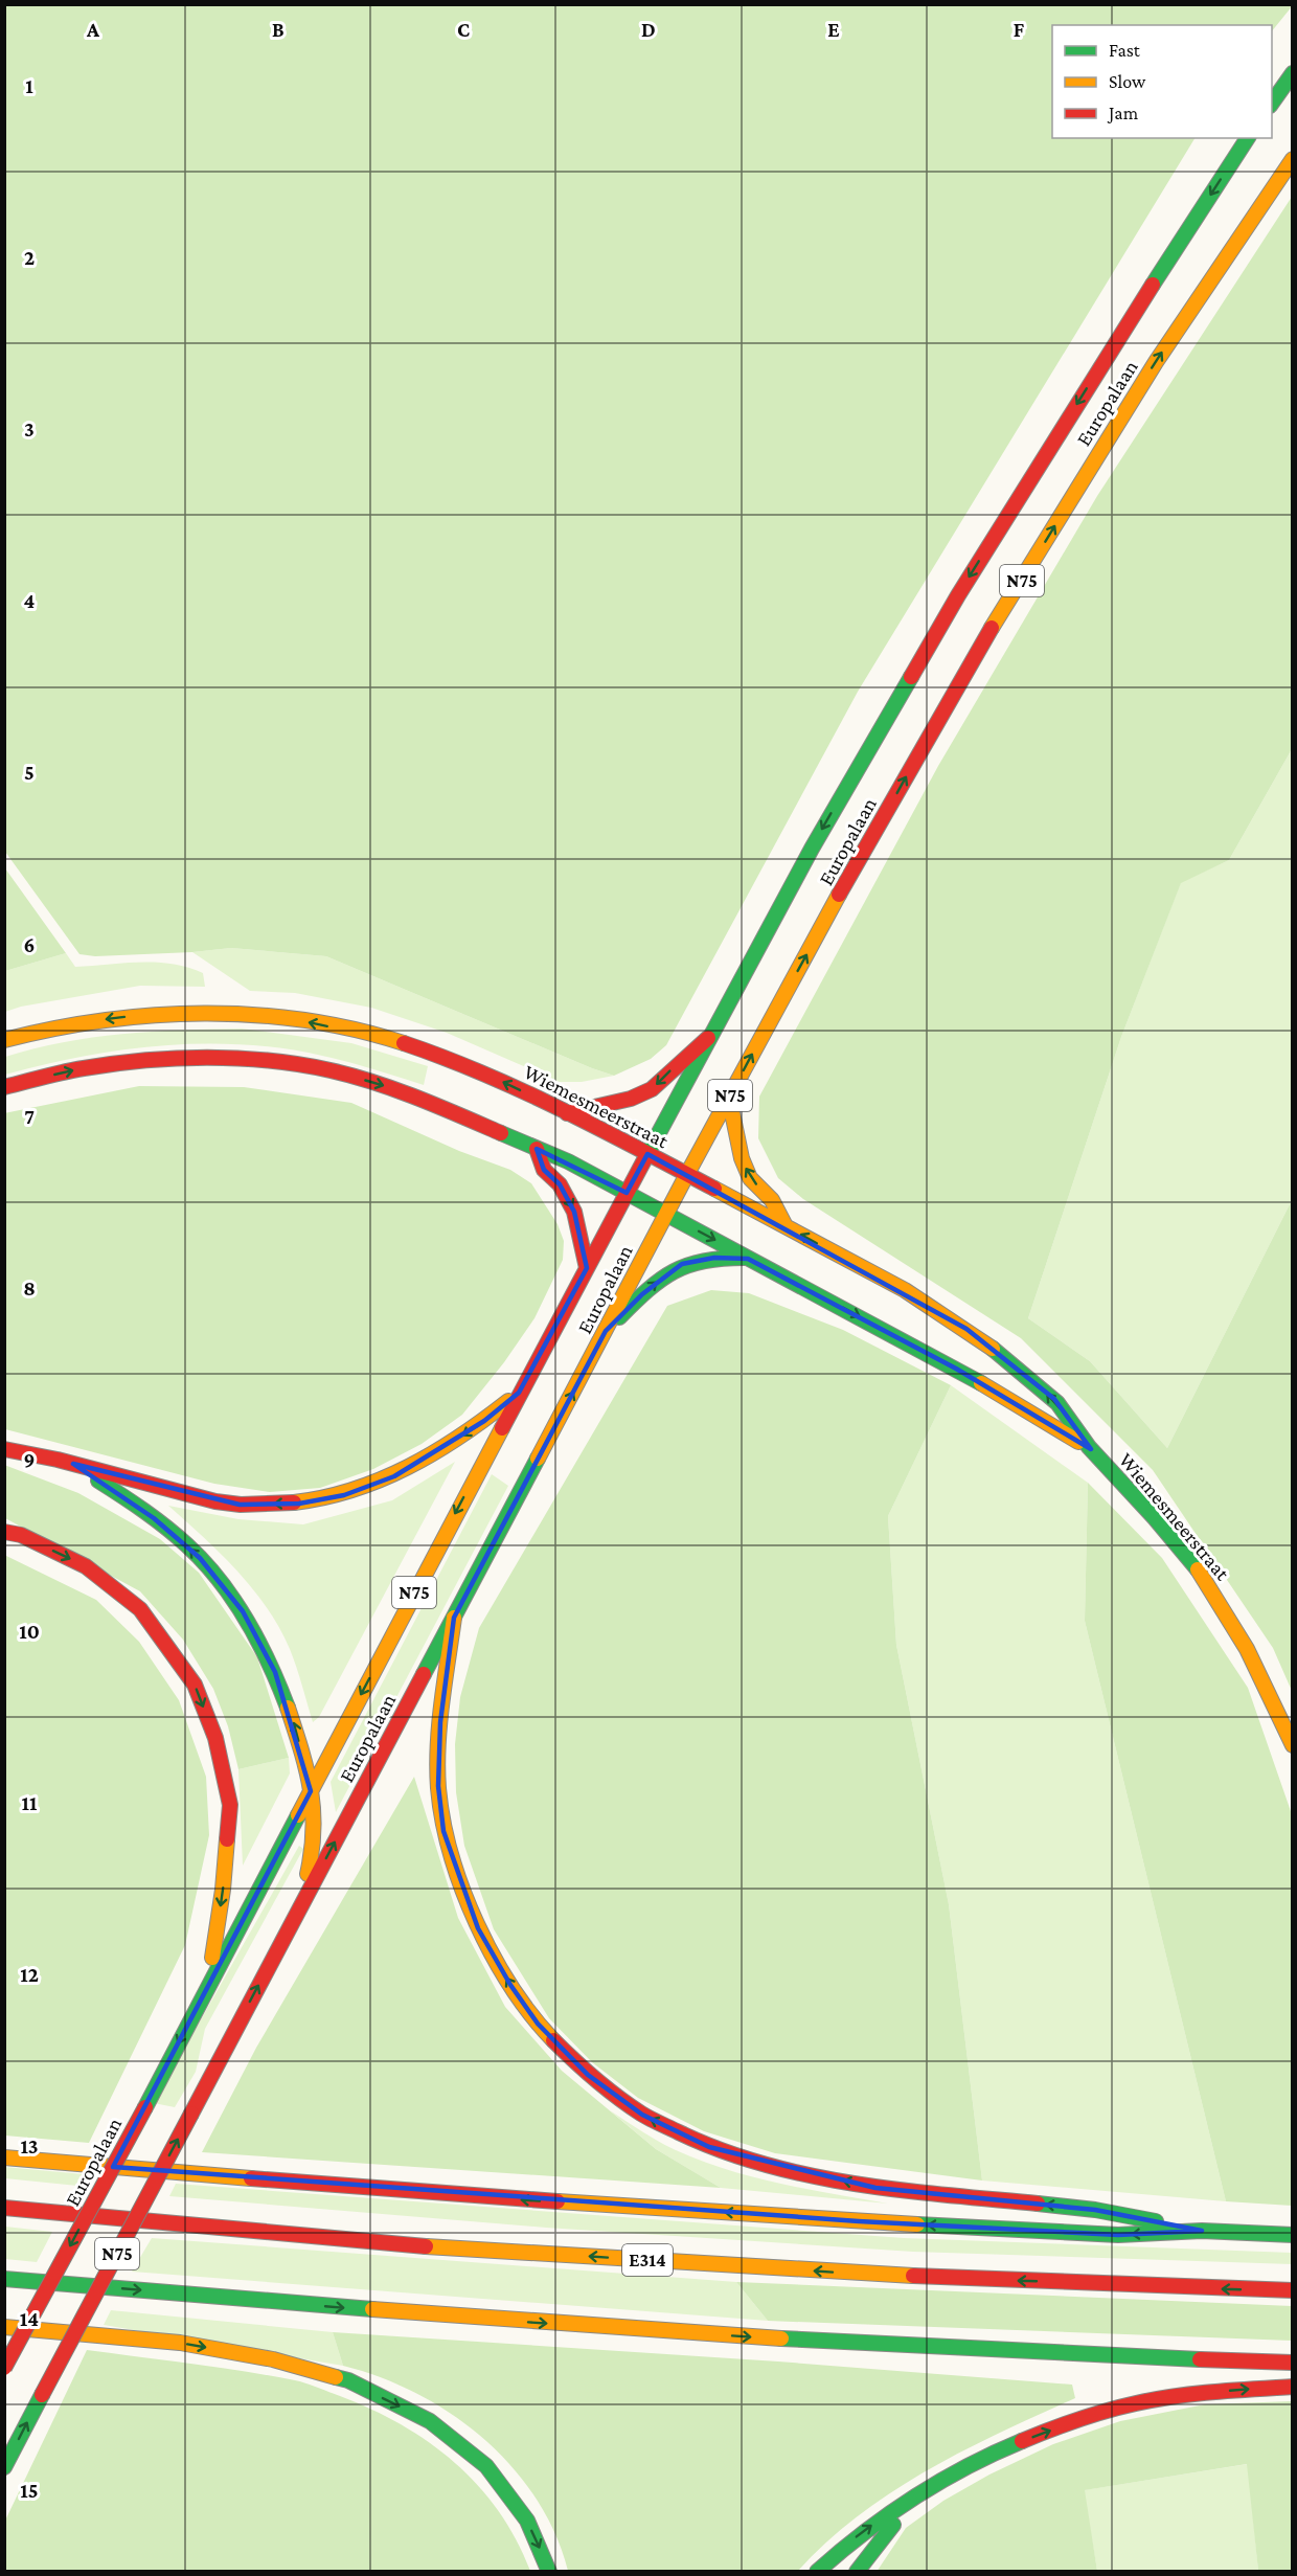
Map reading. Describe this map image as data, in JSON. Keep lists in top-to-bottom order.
{
  "streets": {
    "main road": [
      "Europalaan",
      "N75",
      "Wiemesmeerstraat",
      "E314"
    ]
  },
  "crossings": [
    ["Europalaan", "Wiemesmeerstraat"]
  ],
  "legend": ["Fast", "Slow", "Jam"],
  "grid": {
    "columns": [
      "A",
      "B",
      "C",
      "D",
      "E",
      "F"
    ],
    "rows": [
      "1",
      "2",
      "3",
      "4",
      "5",
      "6",
      "7",
      "8",
      "9",
      "10",
      "11",
      "12",
      "13",
      "14",
      "15"
    ]
  }
}
